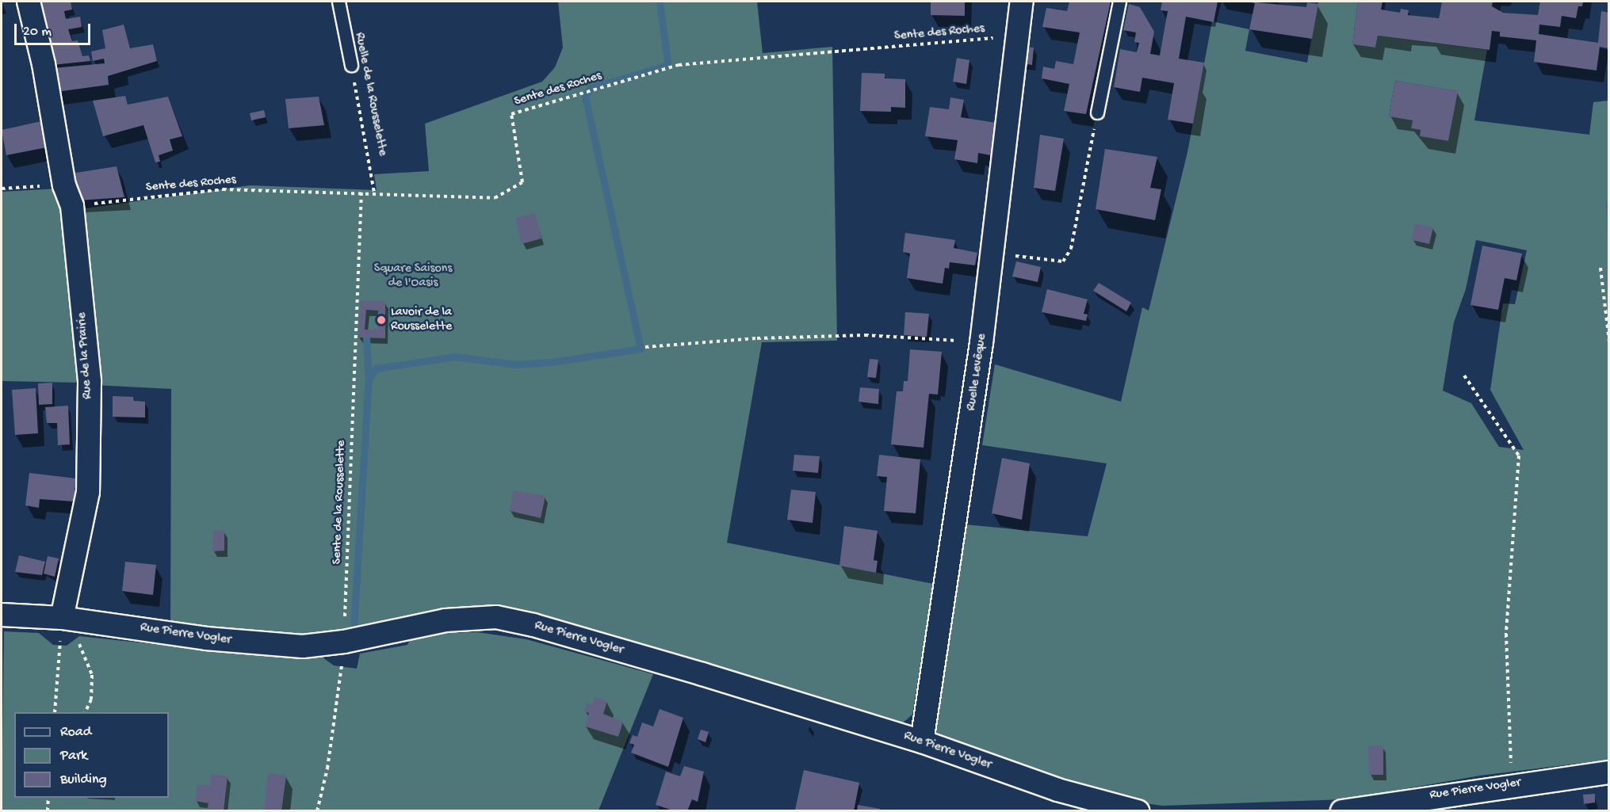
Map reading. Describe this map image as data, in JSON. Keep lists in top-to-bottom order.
{
  "streets": {
    "street": ["Rue de la Prairie", "Ruelle Levêque", "Rue Pierre Vogler"],
    "lane": ["Ruelle de la Rousselette"],
    "path": ["Sente des Roches", "Sente de la Rousselette"]
  },
  "crossings": [
    ["Sente des Roches", "Ruelle de la Rousselette"],
    ["Sente des Roches", "Rue de la Prairie"],
    ["Sente des Roches", "Ruelle Levêque"],
    ["Sente des Roches", "Sente de la Rousselette"],
    ["Rue de la Prairie", "Rue Pierre Vogler"],
    ["Ruelle Levêque", "Rue Pierre Vogler"],
    ["Sente de la Rousselette", "Rue Pierre Vogler"]
  ],
  "parks": ["Square Saisons de l'Oasis"],
  "places": ["Lavoir de la Rousselette"],
  "legend": ["Road", "Park", "Building"],
  "scale_bar": "20 m"
}
